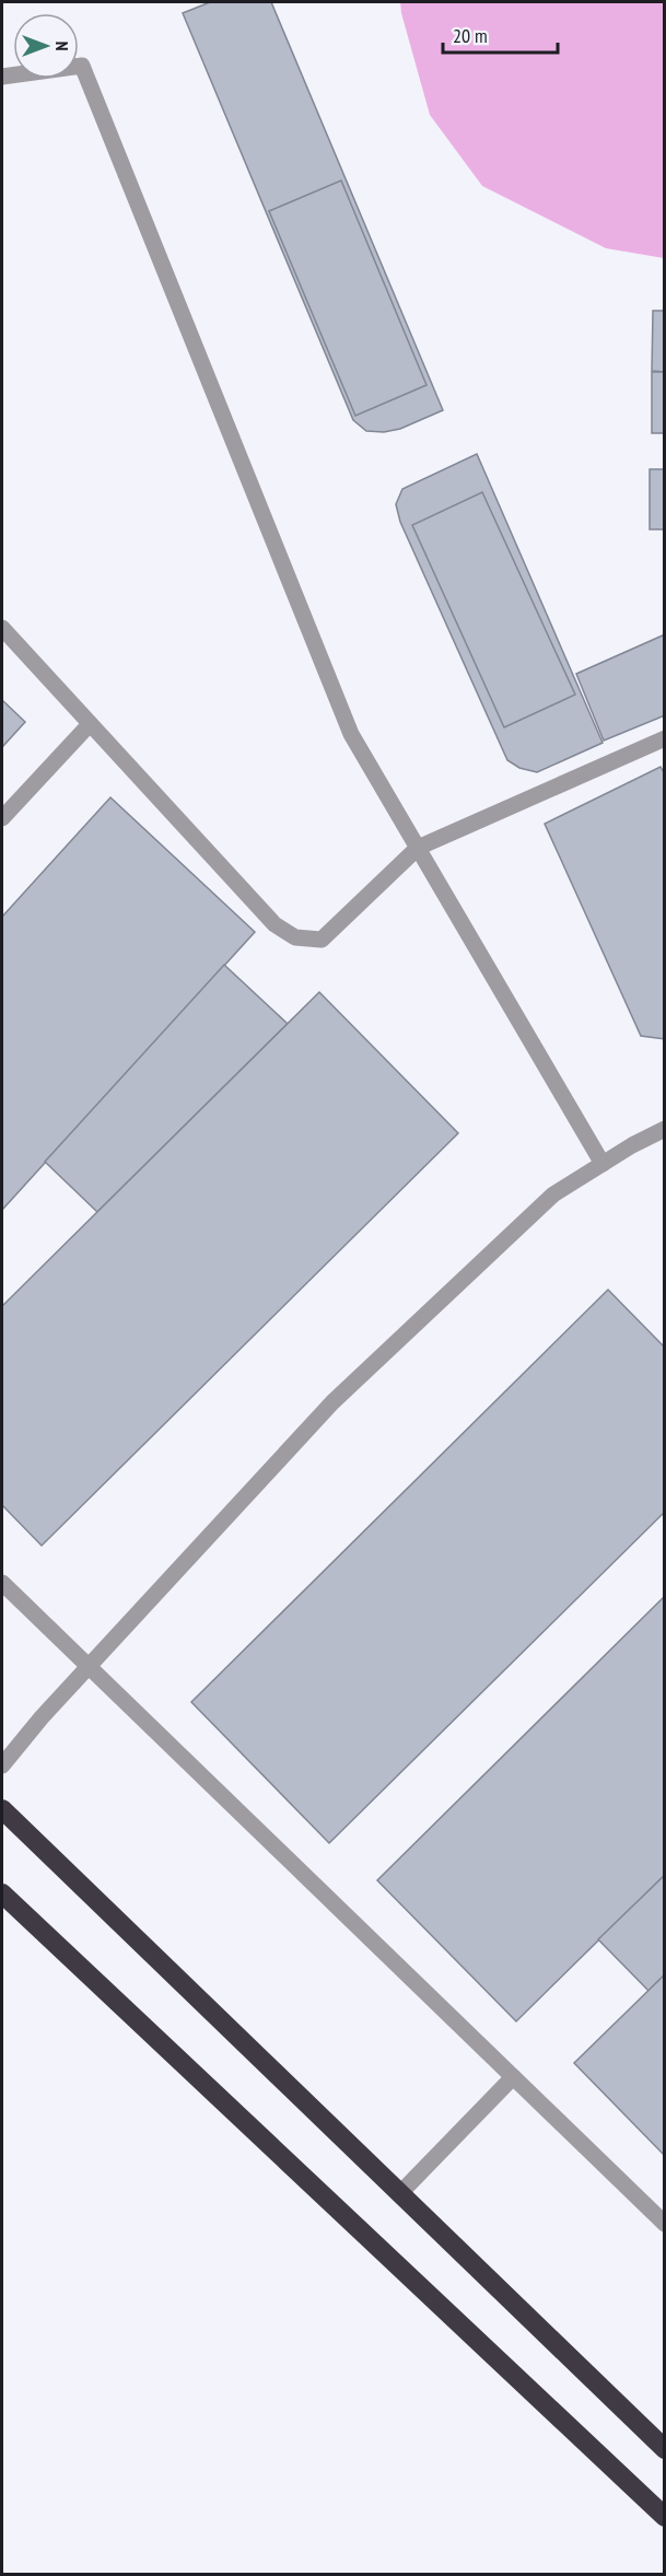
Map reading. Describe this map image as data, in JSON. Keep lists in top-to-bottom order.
{
  "scale_bar": "20 m",
  "north": "right"
}
